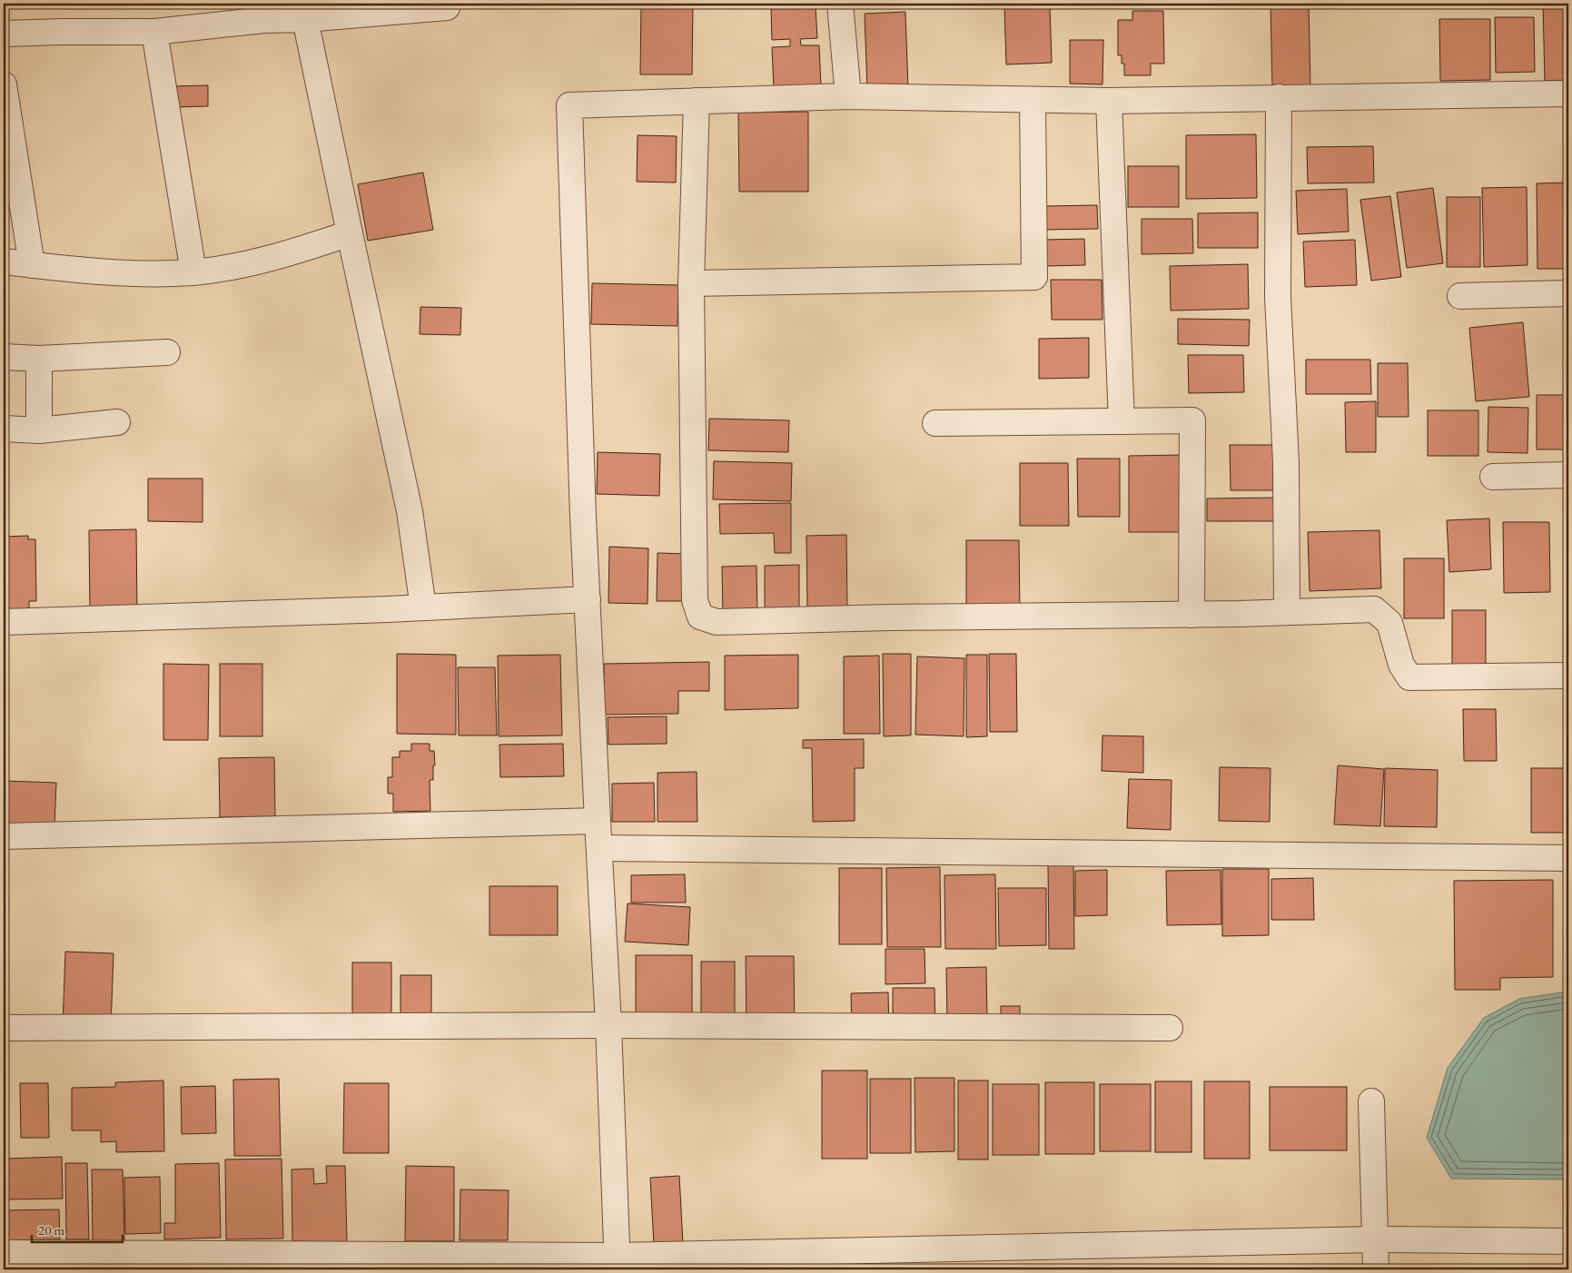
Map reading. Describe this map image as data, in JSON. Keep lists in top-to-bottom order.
{
  "scale_bar": "20 m"
}
